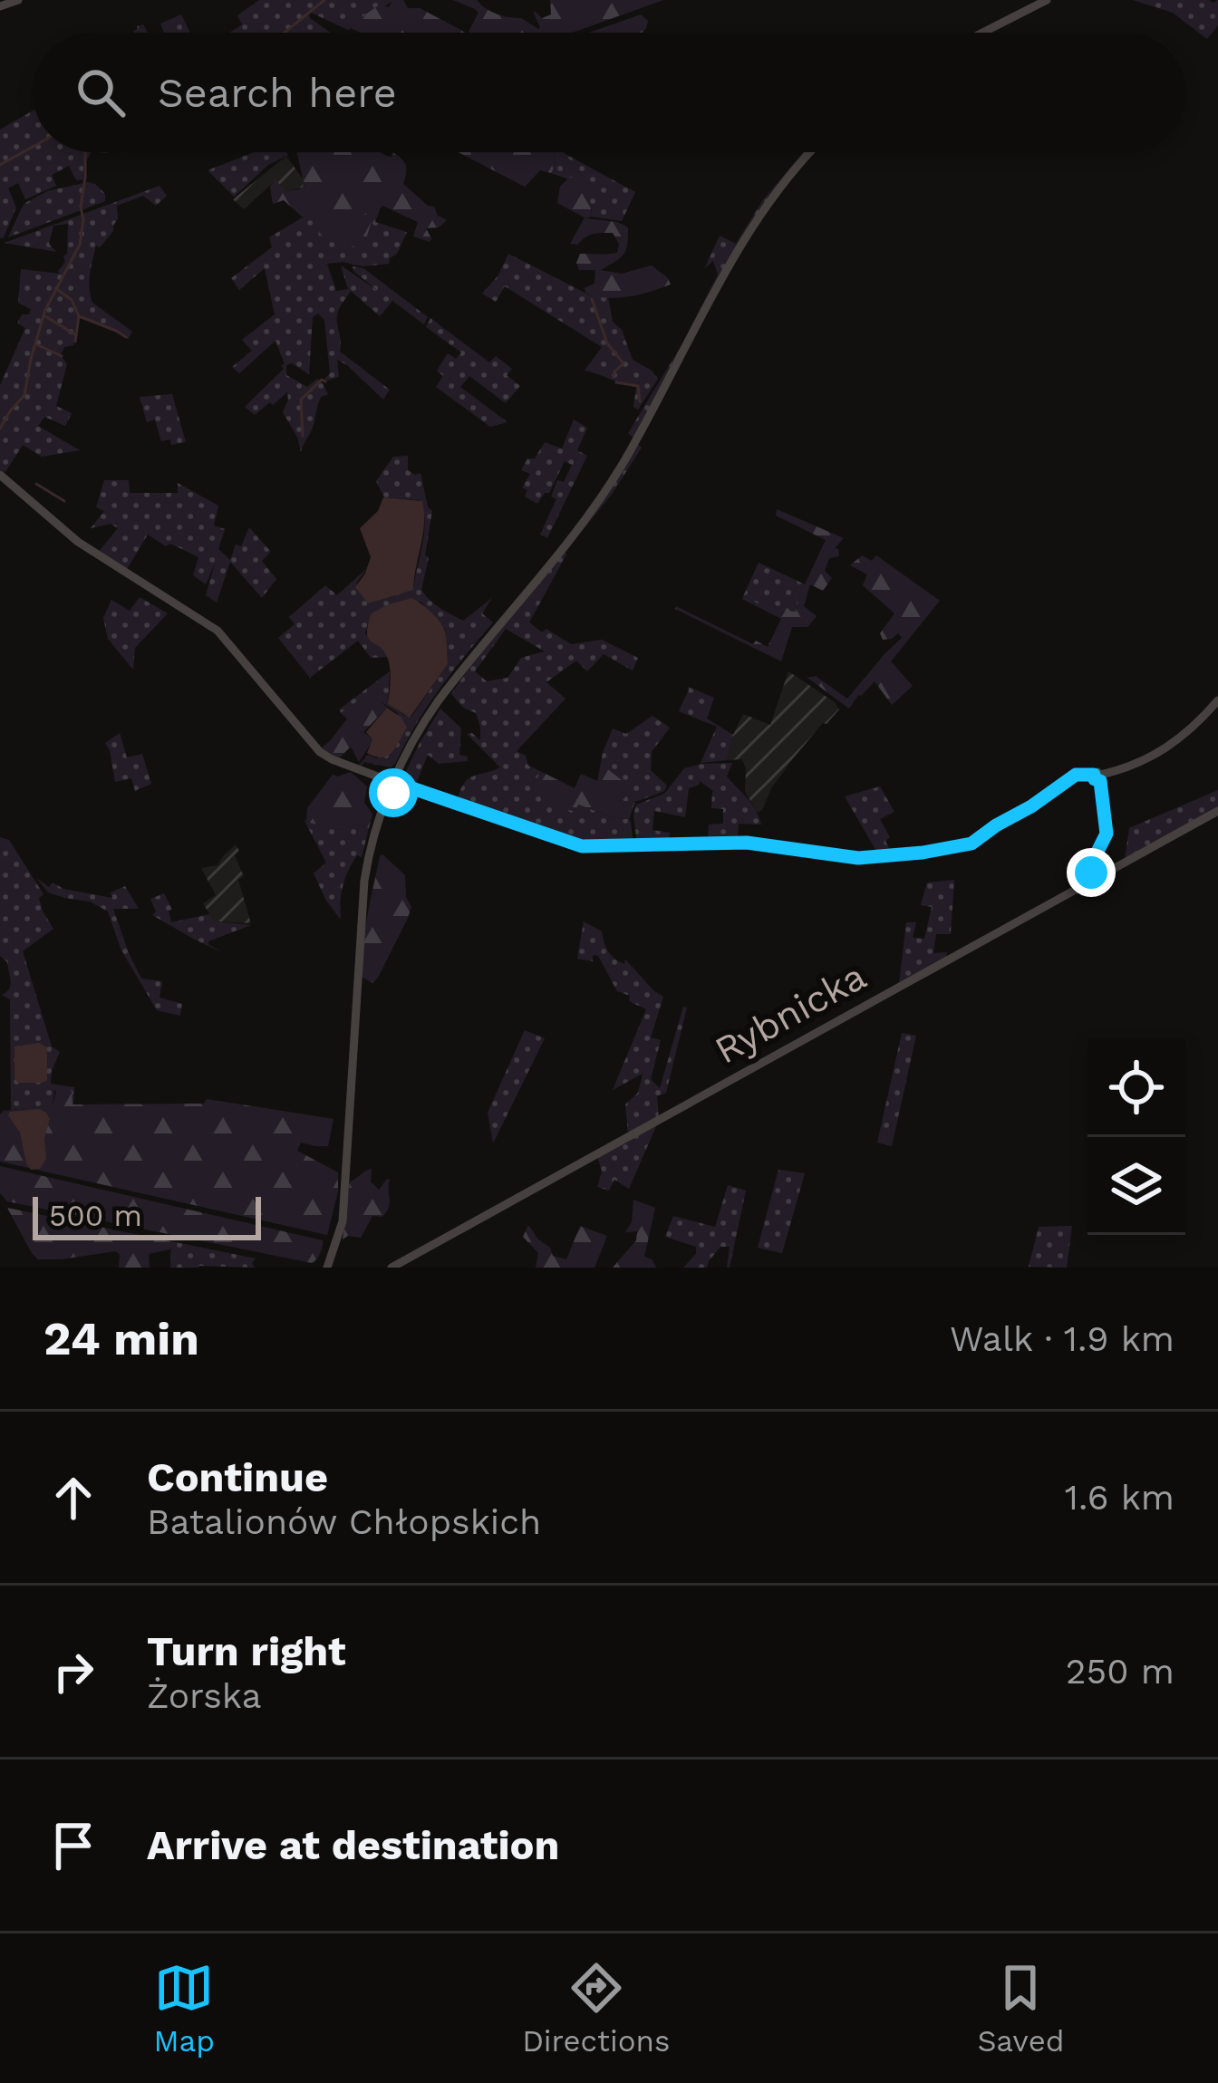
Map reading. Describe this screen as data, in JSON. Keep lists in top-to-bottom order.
{
  "streets": {
    "main road": ["Rybnicka"]
  },
  "scale_bar": "500 m",
  "page": {
    "search": "Search here",
    "scale": "500 m",
    "heading": ["24 min", "Walk · 1.9 km"],
    "list": [
      ["Continue", "Batalionów Chłopskich", "1.6 km"],
      ["Turn right", "Żorska", "250 m"],
      "Arrive at destination"
    ],
    "nav": ["Map", "Directions", "Saved"]
  }
}
